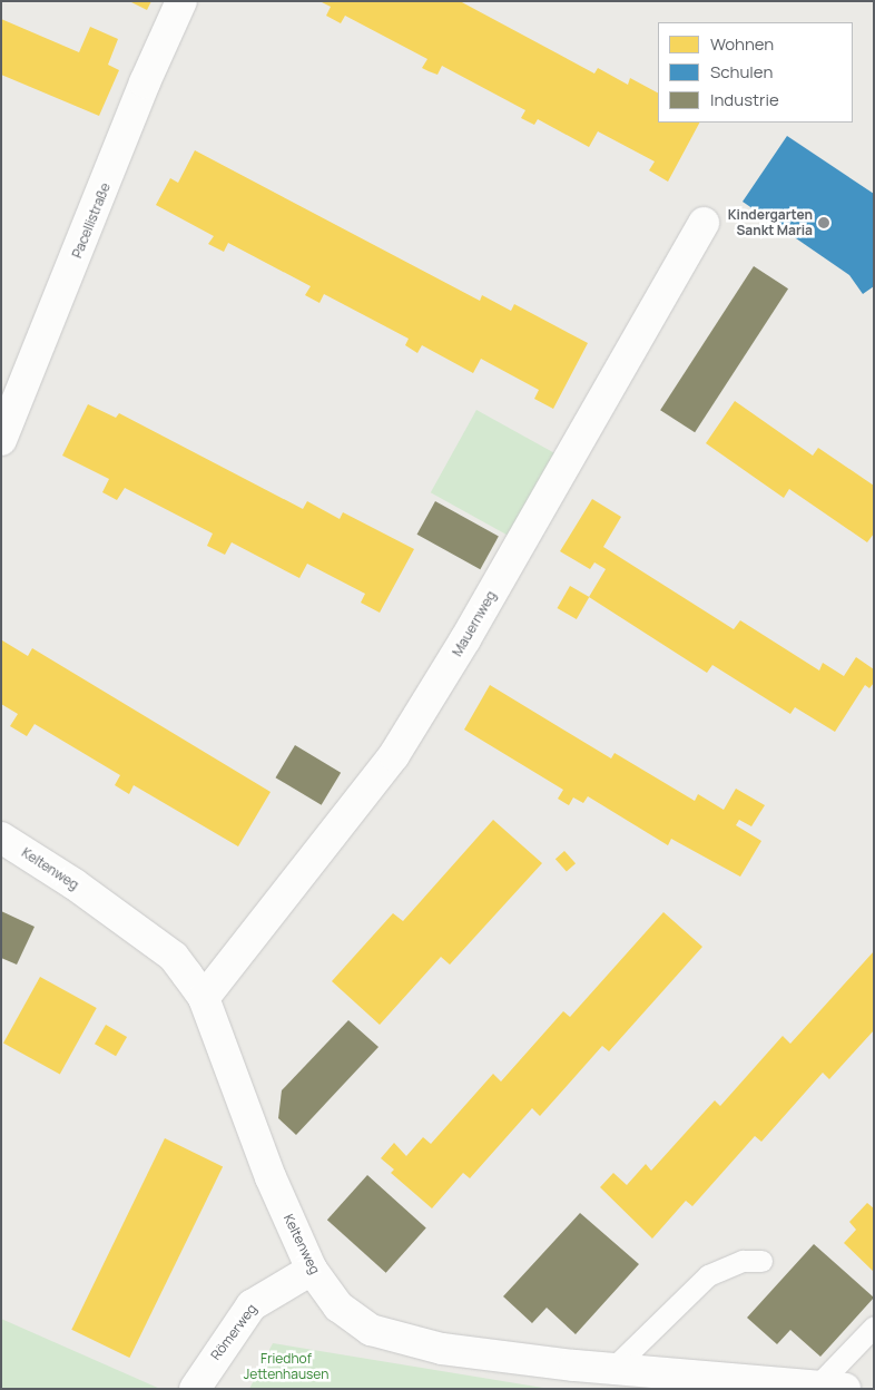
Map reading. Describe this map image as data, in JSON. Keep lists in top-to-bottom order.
{
  "streets": {
    "street": [
      "Pacellistraße",
      "Mauernweg",
      "Keltenweg",
      "Römerweg"
    ]
  },
  "crossings": [
    ["Mauernweg", "Keltenweg"],
    ["Keltenweg", "Römerweg"]
  ],
  "parks": ["Friedhof Jettenhausen"],
  "places": ["Kindergarten Sankt Maria"],
  "legend": ["Wohnen", "Schulen", "Industrie"]
}
